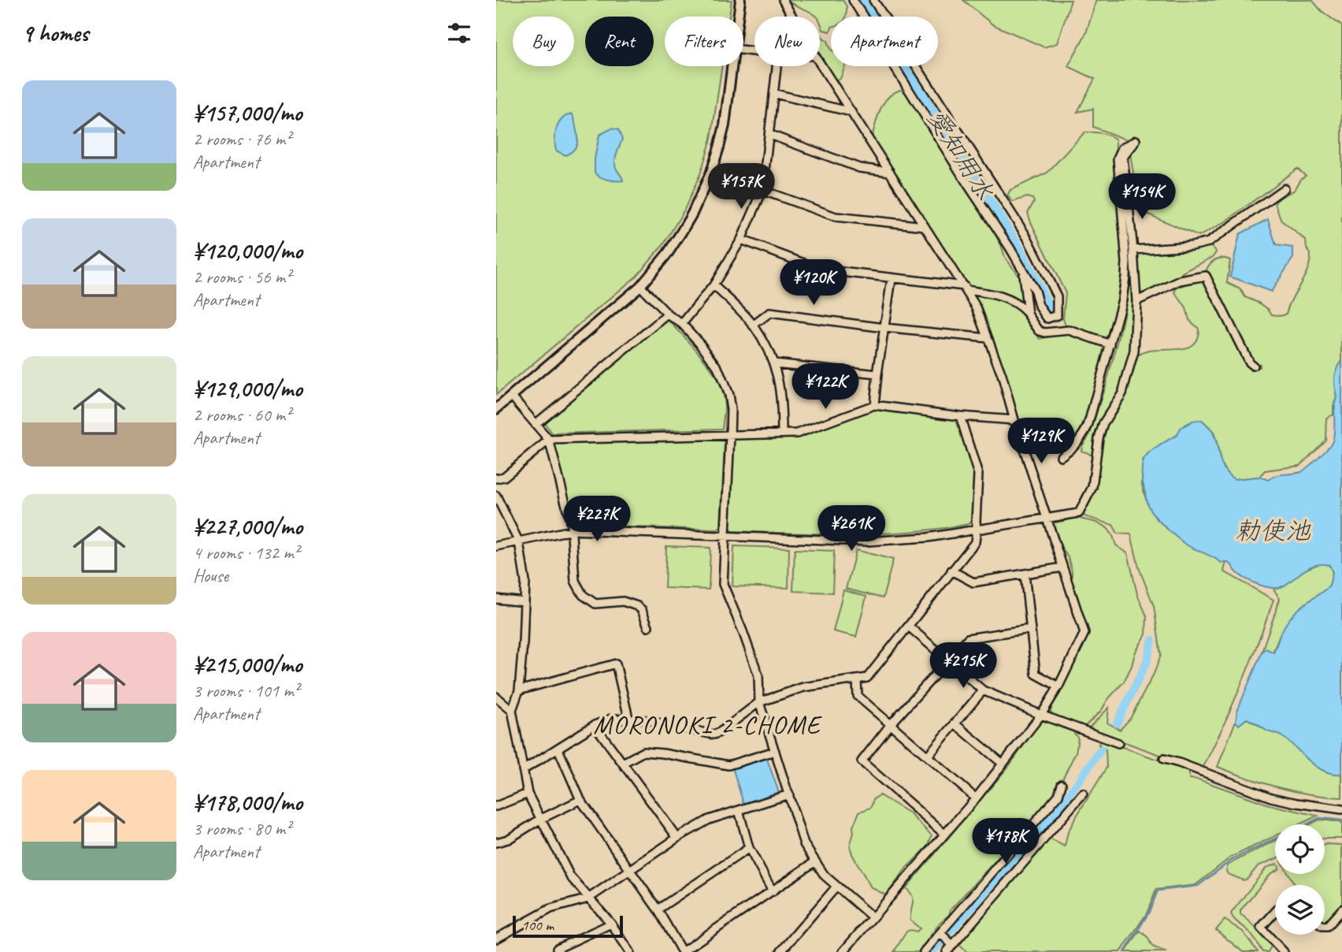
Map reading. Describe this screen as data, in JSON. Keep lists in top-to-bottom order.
{
  "districts": ["MORONOKI 2-CHOME"],
  "water": ["愛知用水", "勅使池"],
  "scale_bar": "100 m",
  "page": {
    "heading": "9 homes",
    "chip": [
      "Buy",
      "Rent",
      "Filters",
      "New",
      "Apartment"
    ],
    "list": [
      {
        "name": "¥157,000/mo",
        "note": "2 rooms · 76 m² · Apartment"
      },
      {
        "name": "¥120,000/mo",
        "note": "2 rooms · 56 m² · Apartment"
      },
      {
        "name": "¥129,000/mo",
        "note": "2 rooms · 60 m² · Apartment"
      },
      {
        "name": "¥227,000/mo",
        "note": "4 rooms · 132 m² · House"
      },
      {
        "name": "¥215,000/mo",
        "note": "3 rooms · 101 m² · Apartment"
      },
      {
        "name": "¥178,000/mo",
        "note": "3 rooms · 80 m² · Apartment"
      }
    ],
    "price": [
      "¥157K",
      "¥154K",
      "¥120K",
      "¥122K",
      "¥129K",
      "¥227K",
      "¥261K",
      "¥215K",
      "¥178K"
    ],
    "scale": "100 m"
  }
}
